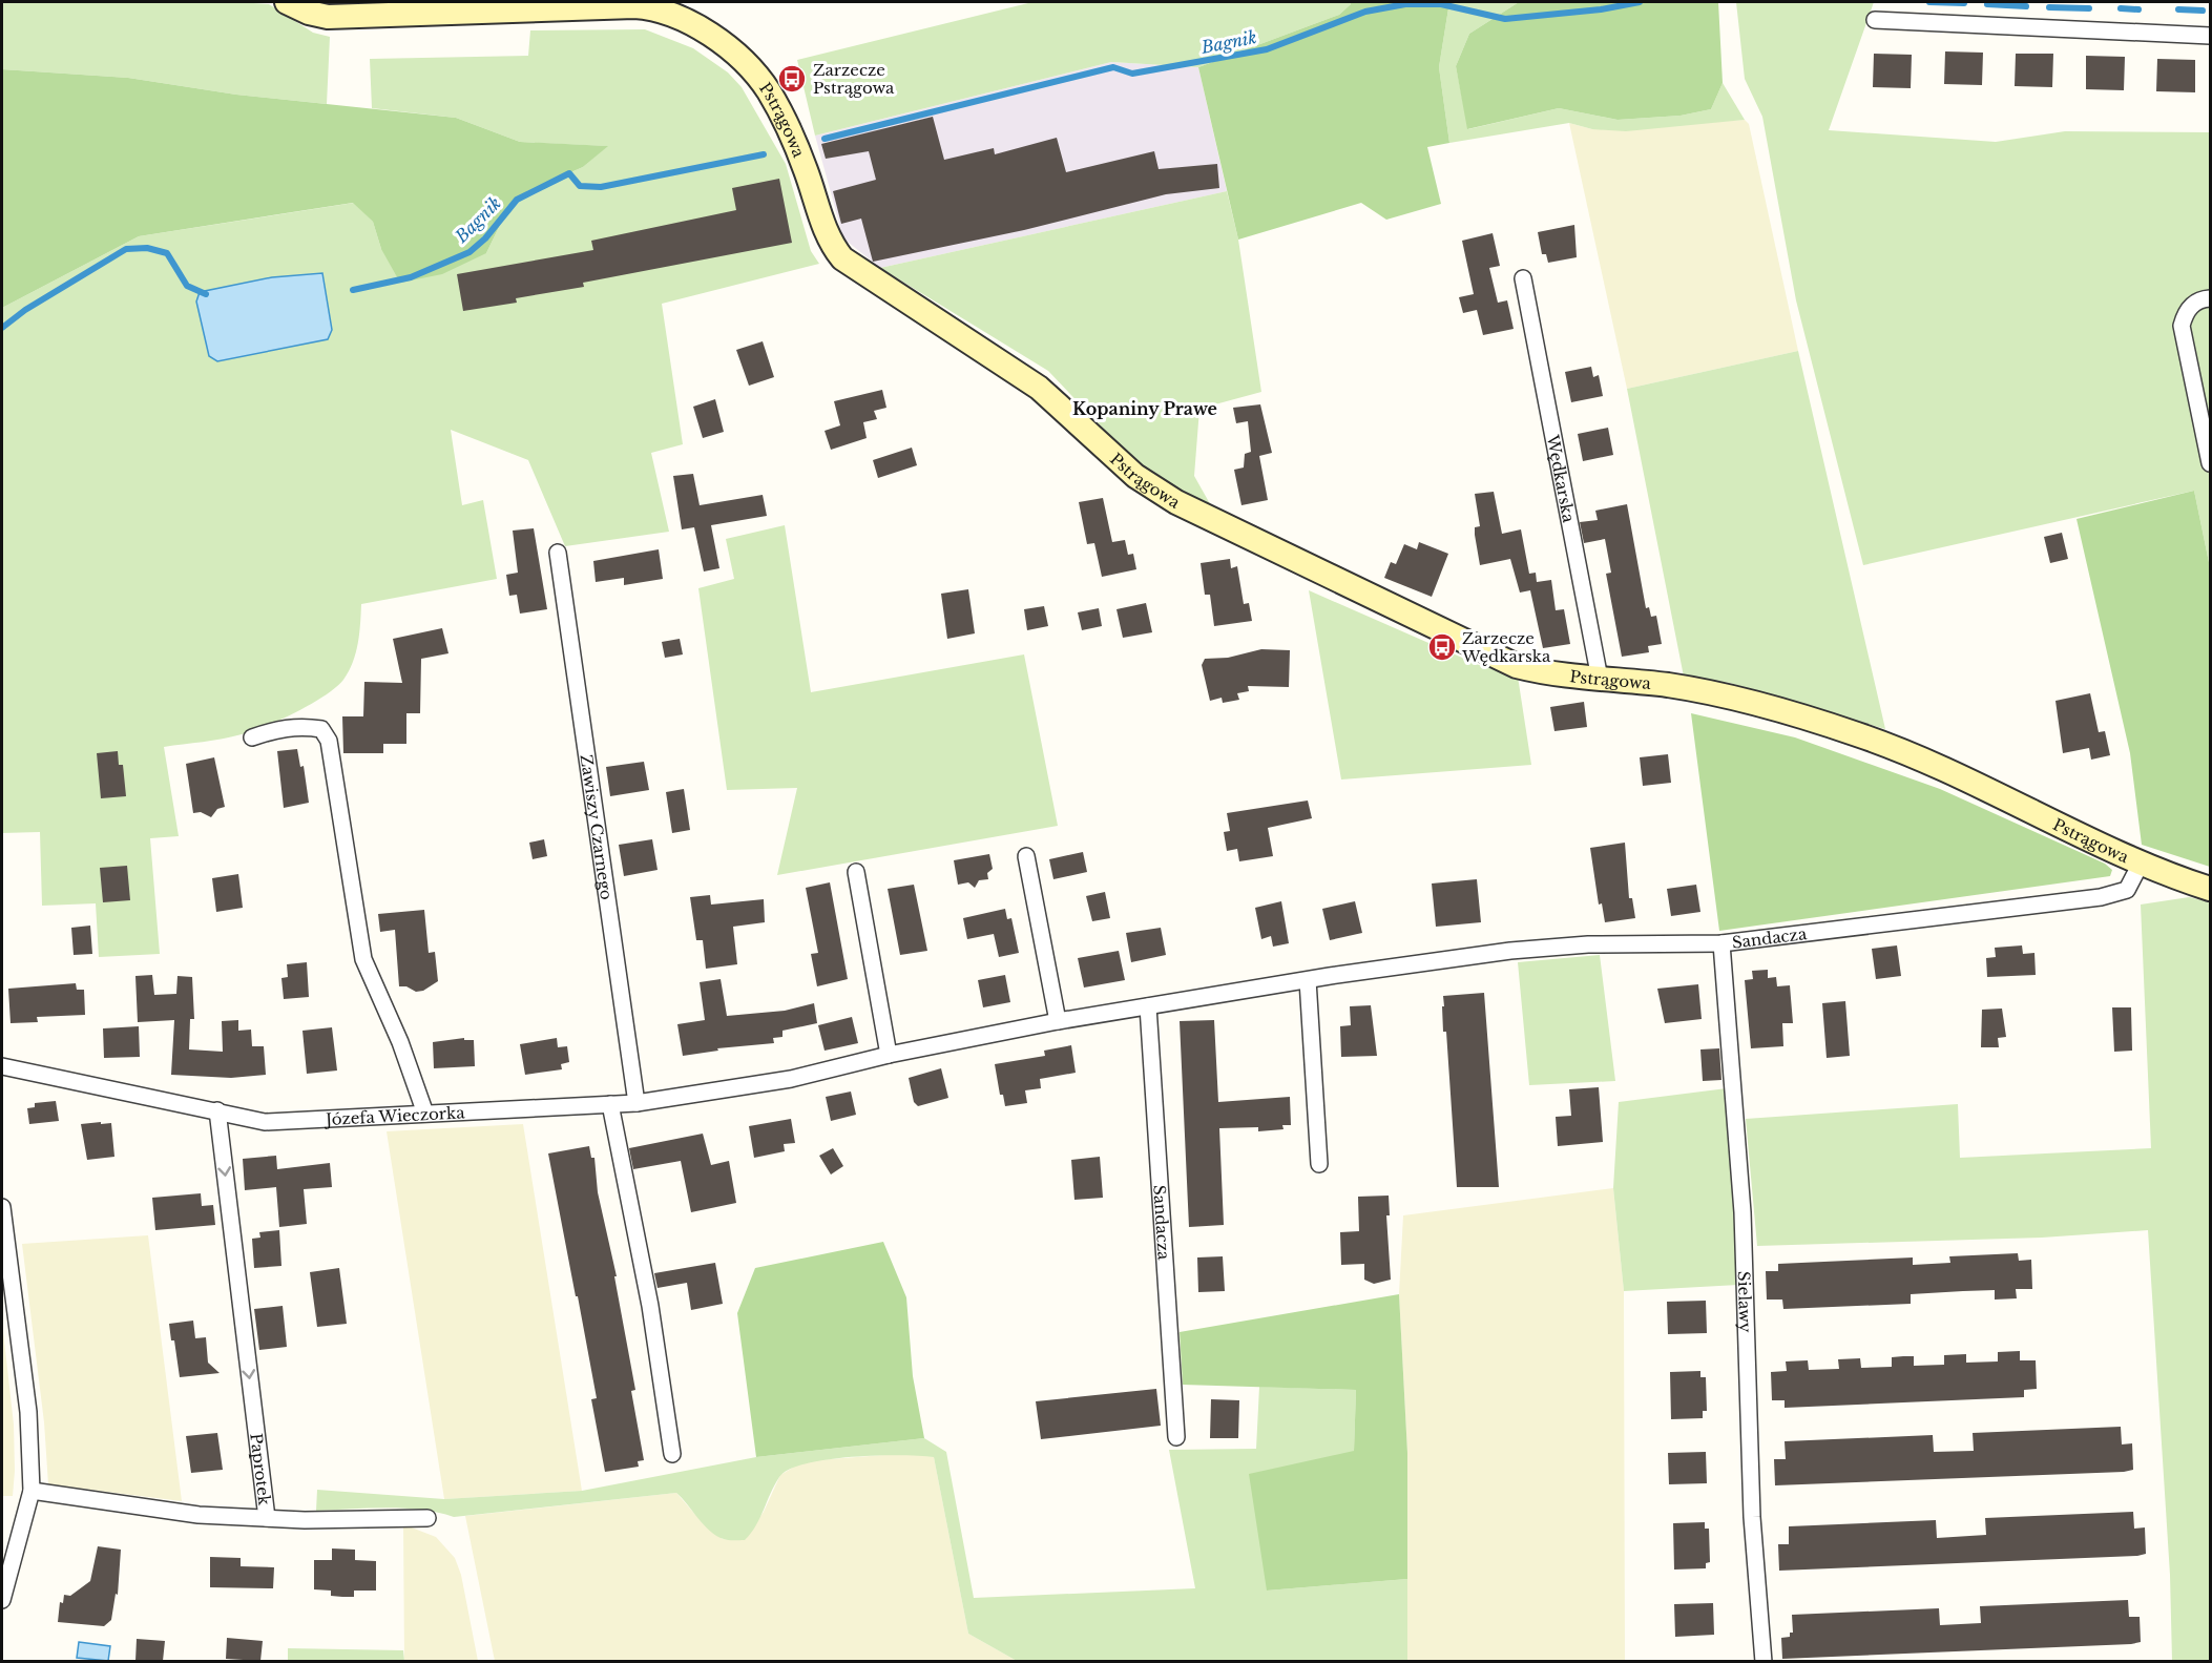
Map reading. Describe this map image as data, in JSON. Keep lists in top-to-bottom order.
{
  "streets": {
    "street": [
      "Pstrągowa",
      "Wędkarska",
      "Zawiszy Czarnego",
      "Sandacza",
      "Józefa Wieczorka",
      "Sielawy",
      "Paprotek"
    ]
  },
  "crossings": [
    ["Pstrągowa", "Wędkarska"],
    ["Pstrągowa", "Sandacza"],
    ["Zawiszy Czarnego", "Józefa Wieczorka"],
    ["Sandacza", "Józefa Wieczorka"],
    ["Sandacza", "Sielawy"],
    ["Józefa Wieczorka", "Paprotek"]
  ],
  "one_way": ["Paprotek"],
  "districts": ["Kopaniny Prawe"],
  "water": ["Bagnik"],
  "places": {
    "bus stop": ["Zarzecze Pstrągowa", "Zarzecze Wędkarska"]
  }
}
